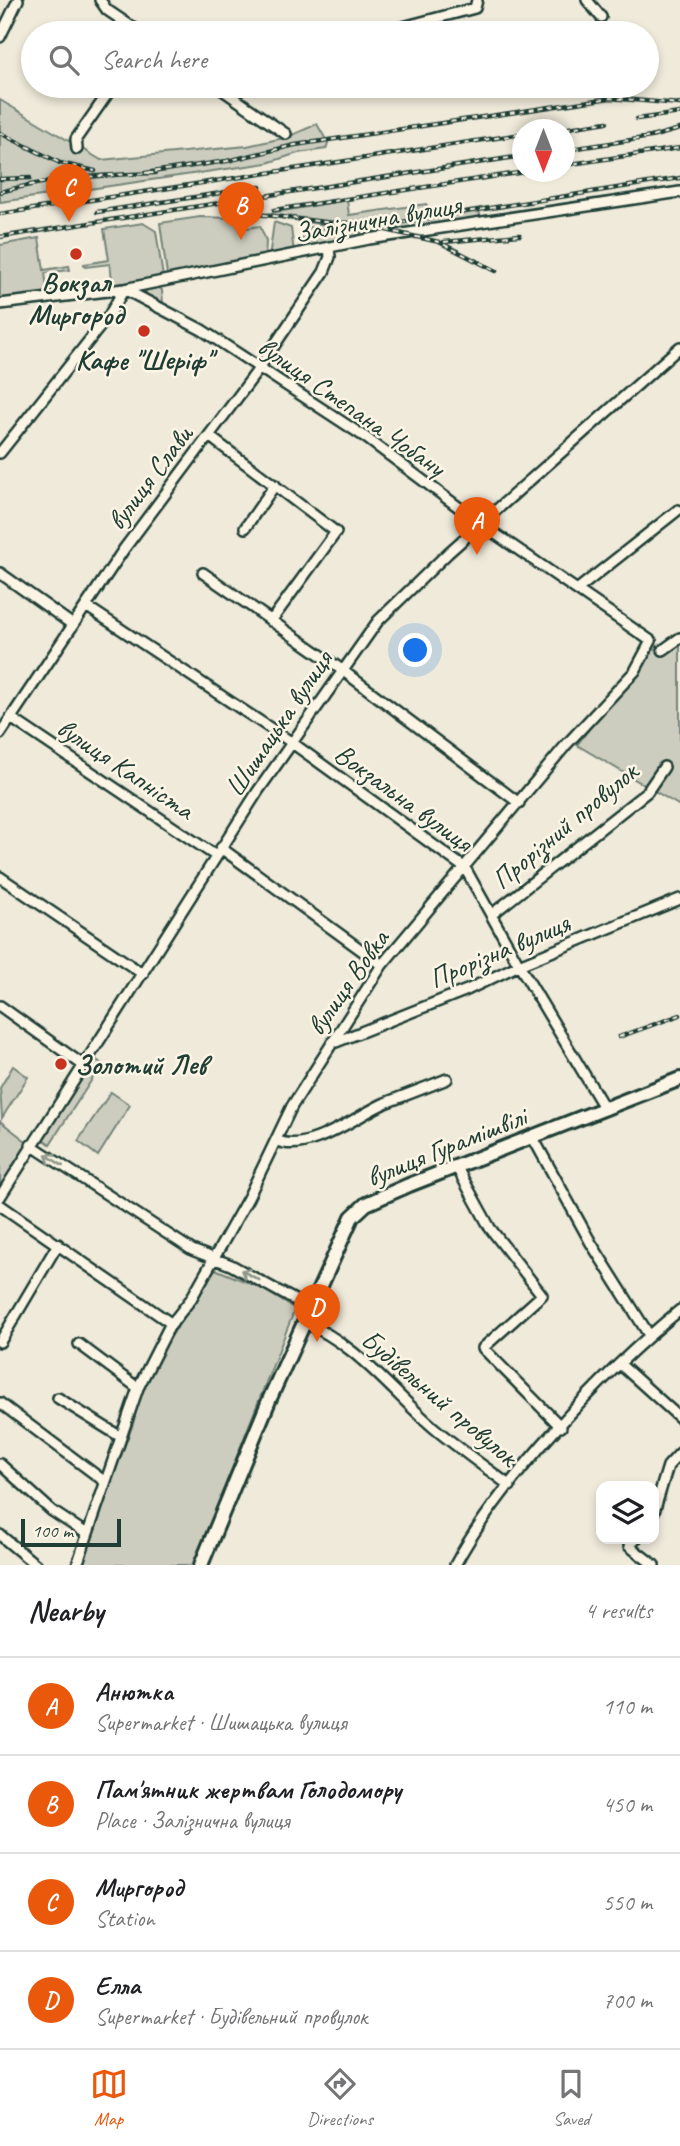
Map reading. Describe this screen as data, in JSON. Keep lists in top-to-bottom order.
{
  "streets": {
    "main road": ["вулиця Гурамішвілі"],
    "street": [
      "Залізнична вулиця",
      "вулиця Степана Чобану",
      "вулиця Слави",
      "Шишацька вулиця",
      "вулиця Капніста",
      "Вокзальна вулиця",
      "Прорізний провулок",
      "Прорізна вулиця",
      "вулиця Вовка",
      "Будівельний провулок"
    ]
  },
  "crossings": [
    ["Залізнична вулиця", "вулиця Степана Чобану"],
    ["Залізнична вулиця", "вулиця Слави"],
    ["вулиця Степана Чобану", "вулиця Слави"],
    ["вулиця Степана Чобану", "Шишацька вулиця"],
    ["вулиця Степана Чобану", "вулиця Вовка"],
    ["вулиця Слави", "вулиця Капніста"],
    ["вулиця Слави", "Вокзальна вулиця"],
    ["Шишацька вулиця", "вулиця Капніста"],
    ["Шишацька вулиця", "Вокзальна вулиця"],
    ["вулиця Капніста", "вулиця Вовка"],
    ["Вокзальна вулиця", "Прорізний провулок"],
    ["Вокзальна вулиця", "Прорізна вулиця"],
    ["Вокзальна вулиця", "вулиця Вовка"],
    ["Вокзальна вулиця", "вулиця Гурамішвілі"],
    ["Прорізна вулиця", "вулиця Вовка"],
    ["вулиця Гурамішвілі", "Будівельний провулок"]
  ],
  "places": ["Вокзал Миргород", "Кафе \"Шеріф\"", "Золотий Лев"],
  "scale_bar": "100 m",
  "north": "bottom",
  "page": {
    "search": "Search here",
    "pins": [
      "C",
      "B",
      "A",
      "D"
    ],
    "scale": "100 m",
    "heading": ["Nearby", "4 results"],
    "list": [
      {
        "mark": "A",
        "name": "Анютка",
        "note": "Supermarket · Шишацька вулиця",
        "value": "110 m"
      },
      {
        "mark": "B",
        "name": "Пам'ятник жертвам Голодомору",
        "note": "Place · Залізнична вулиця",
        "value": "450 m"
      },
      {
        "mark": "C",
        "name": "Миргород",
        "note": "Station",
        "value": "550 m"
      },
      {
        "mark": "D",
        "name": "Елла",
        "note": "Supermarket · Будівельний провулок",
        "value": "700 m"
      }
    ],
    "nav": ["Map", "Directions", "Saved"]
  }
}
